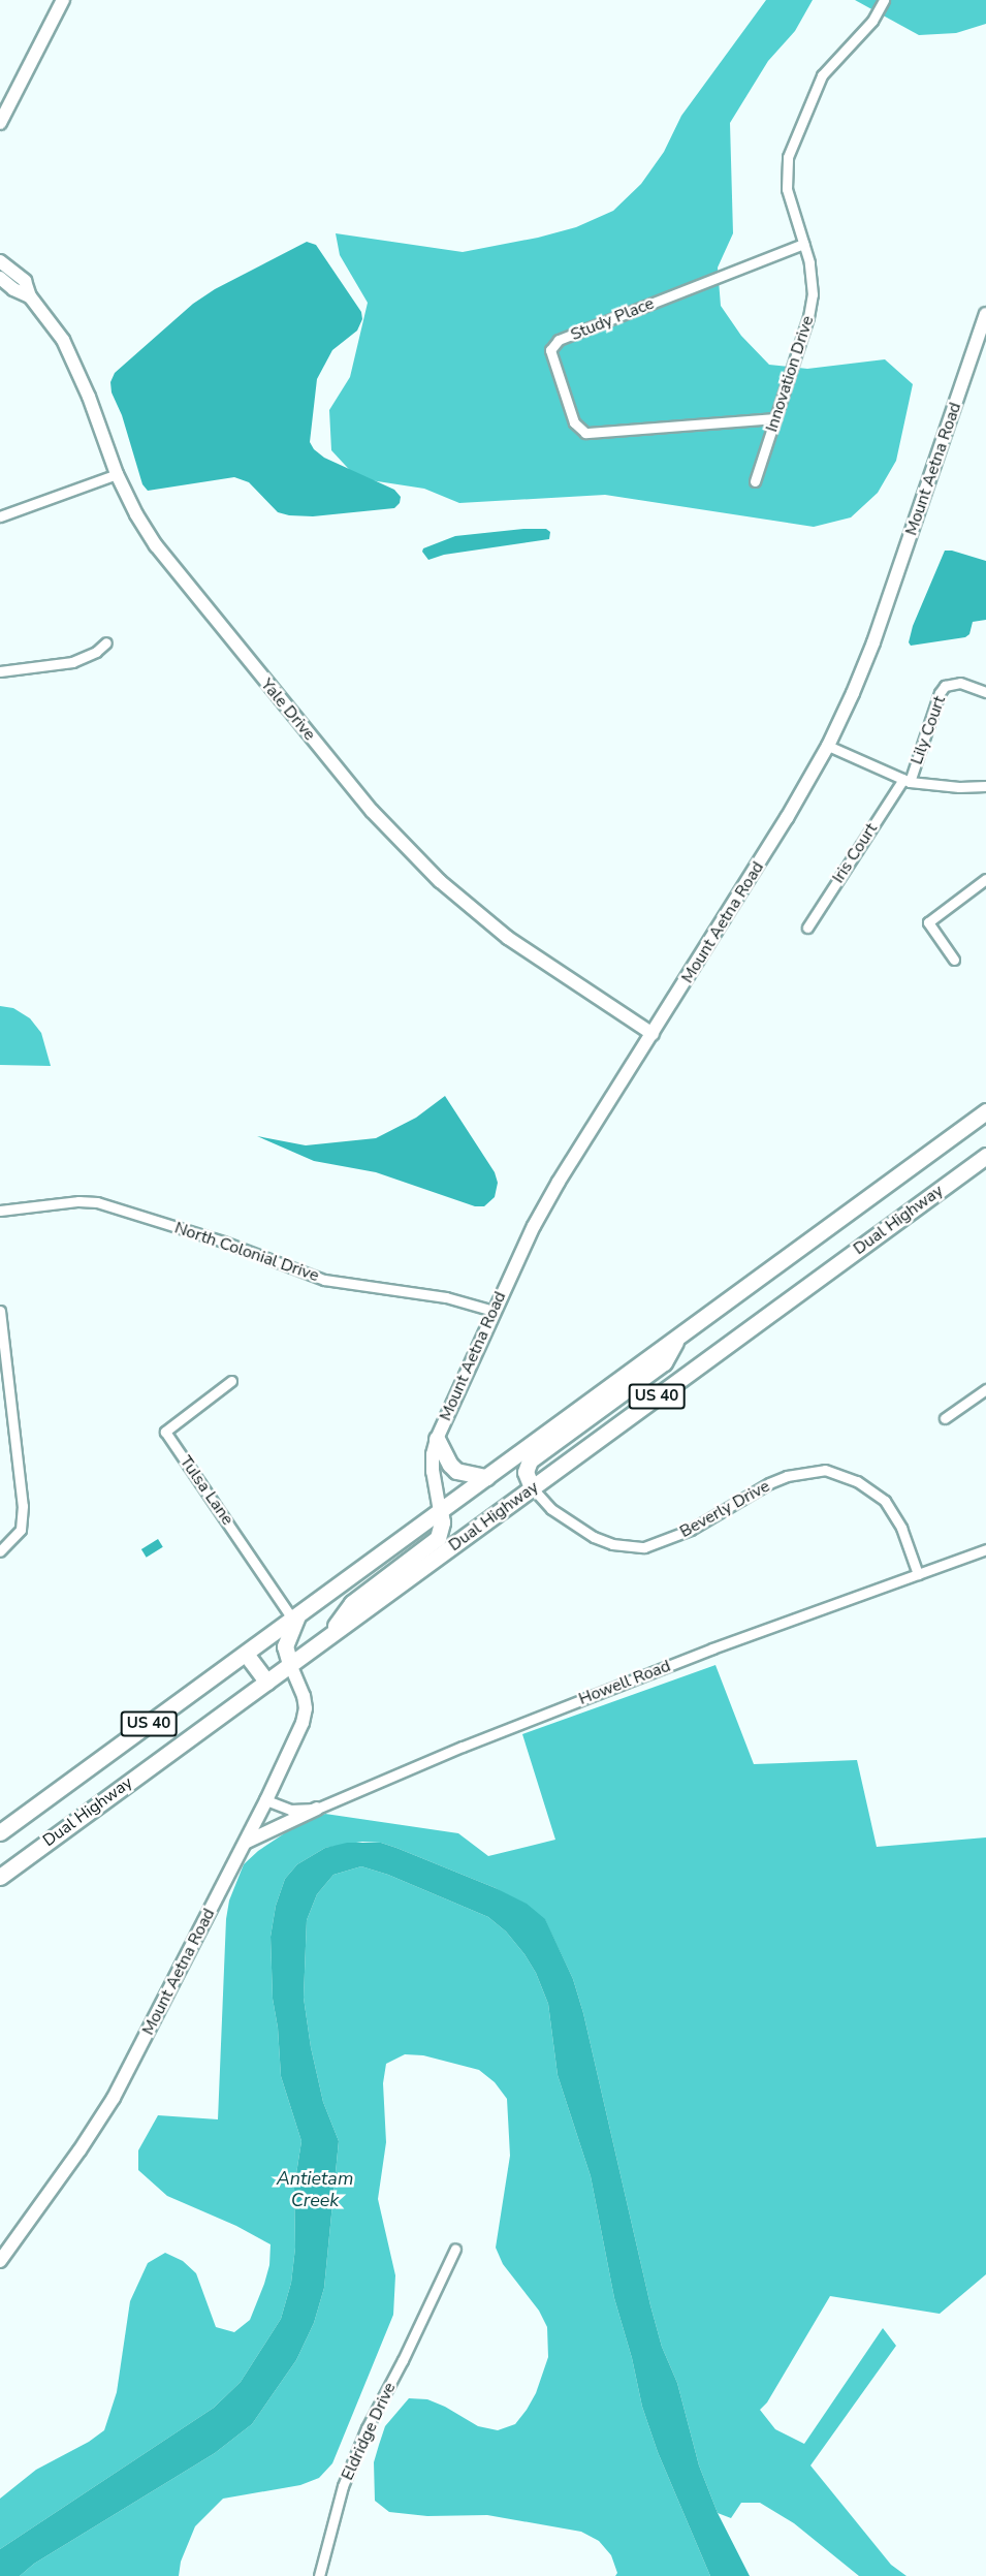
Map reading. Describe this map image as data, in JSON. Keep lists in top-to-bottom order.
{
  "streets": {
    "main road": ["Dual Highway", "US 40"],
    "street": [
      "Study Place",
      "Innovation Drive",
      "Mount Aetna Road",
      "Yale Drive",
      "Lily Court",
      "Iris Court",
      "North Colonial Drive",
      "Tulsa Lane",
      "Beverly Drive",
      "Howell Road",
      "Eldridge Drive"
    ]
  },
  "crossings": [
    ["Study Place", "Innovation Drive"],
    ["Mount Aetna Road", "Yale Drive"],
    ["Mount Aetna Road", "Dual Highway"],
    ["Mount Aetna Road", "North Colonial Drive"],
    ["Mount Aetna Road", "Howell Road"],
    ["Lily Court", "Iris Court"],
    ["Dual Highway", "Tulsa Lane"],
    ["Dual Highway", "Beverly Drive"],
    ["Beverly Drive", "Howell Road"]
  ],
  "water": ["Antietam Creek"]
}
